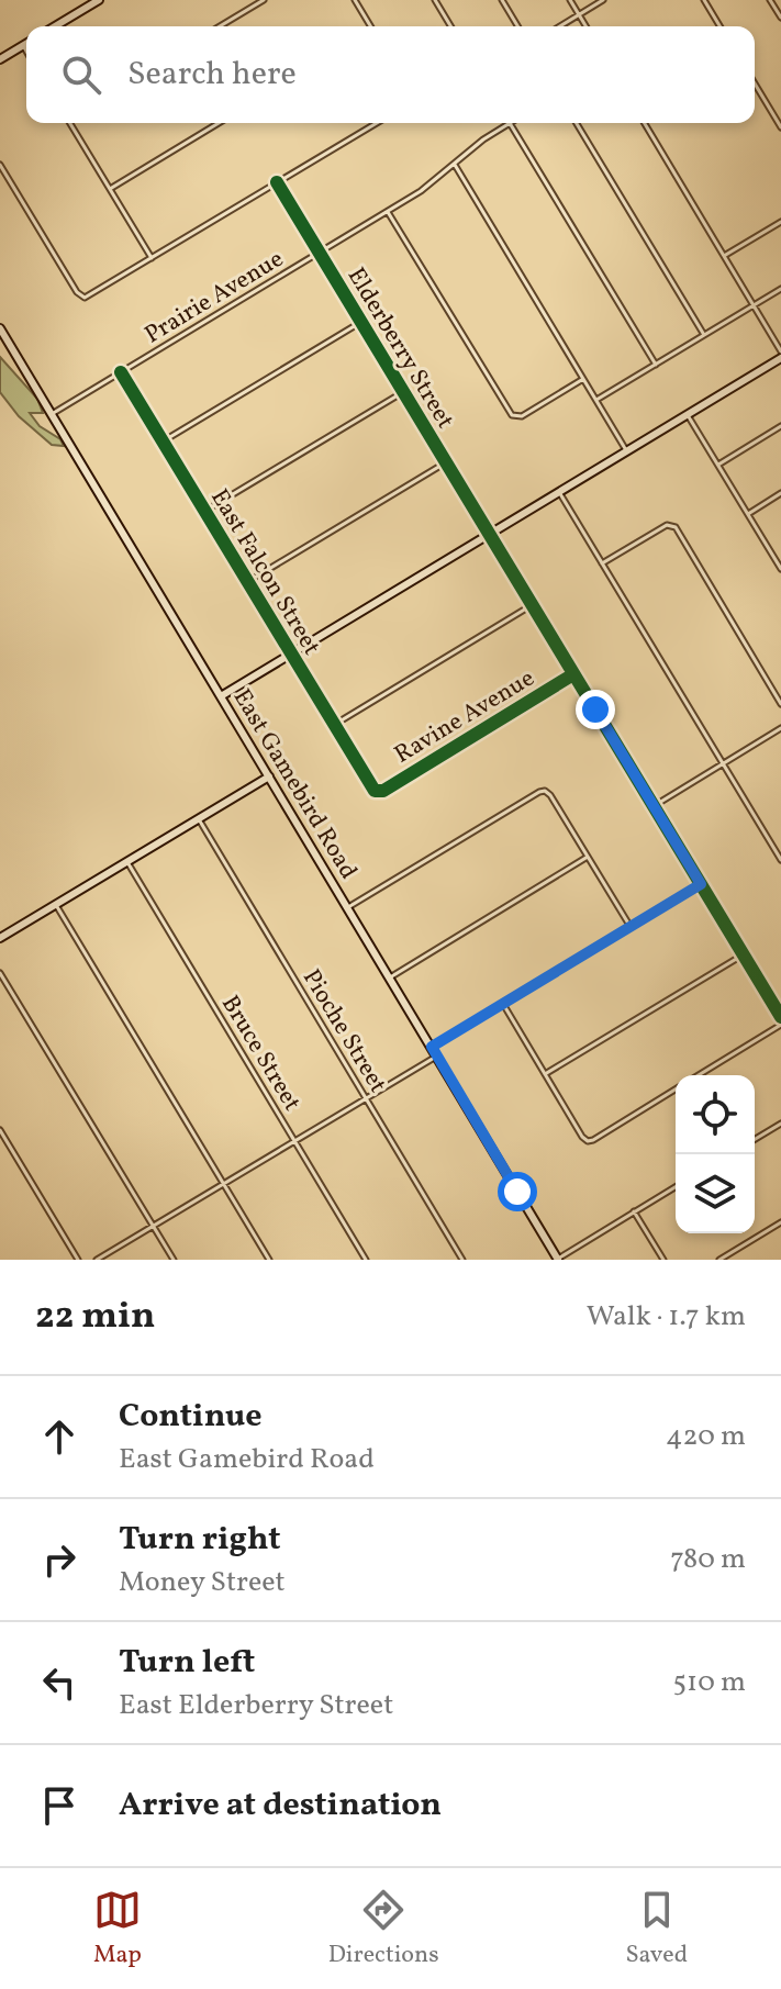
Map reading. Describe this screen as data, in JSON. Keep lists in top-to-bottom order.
{
  "streets": {
    "main road": ["East Gamebird Road"],
    "street": [
      "Prairie Avenue",
      "Elderberry Street",
      "East Falcon Street",
      "Ravine Avenue",
      "Pioche Street",
      "Bruce Street"
    ]
  },
  "crossings": [
    ["Prairie Avenue", "Elderberry Street"],
    ["Prairie Avenue", "East Falcon Street"],
    ["Prairie Avenue", "East Gamebird Road"],
    ["Elderberry Street", "Ravine Avenue"],
    ["East Falcon Street", "Ravine Avenue"]
  ],
  "page": {
    "search": "Search here",
    "heading": ["22 min", "Walk · 1.7 km"],
    "list": [
      ["Continue", "East Gamebird Road", "420 m"],
      ["Turn right", "Money Street", "780 m"],
      ["Turn left", "East Elderberry Street", "510 m"],
      "Arrive at destination"
    ],
    "nav": ["Map", "Directions", "Saved"]
  }
}
